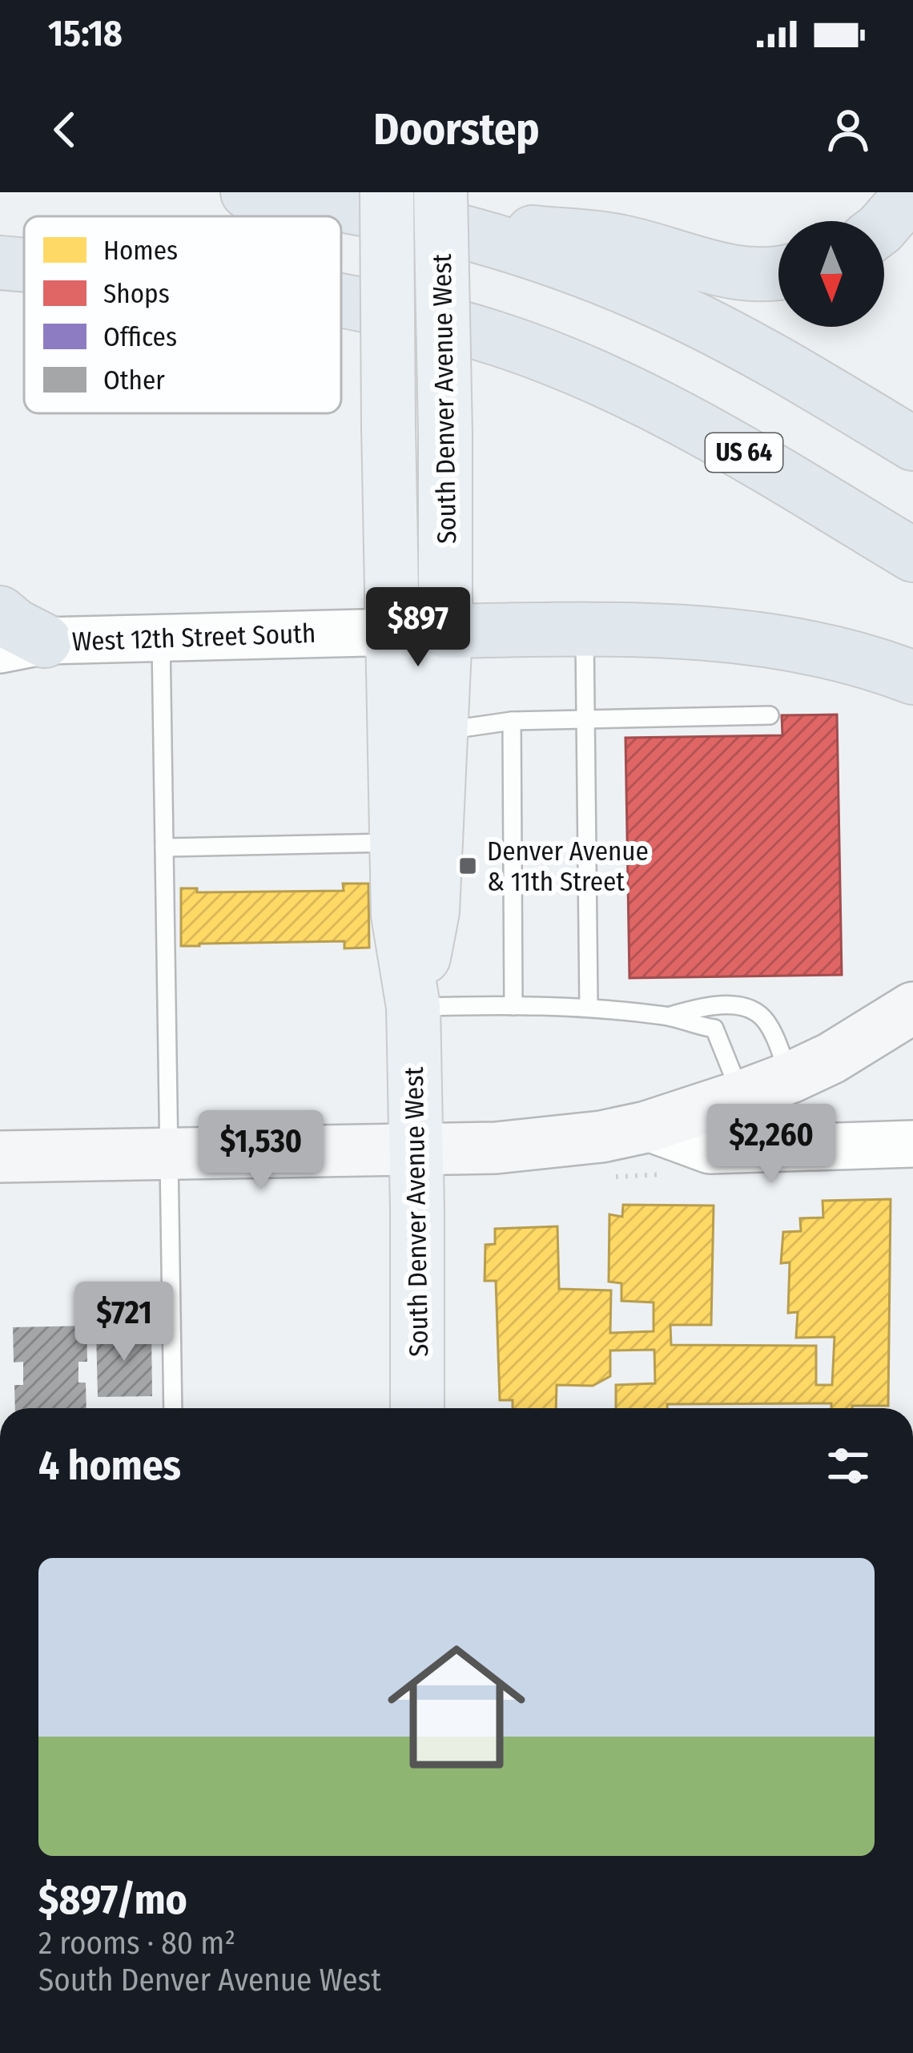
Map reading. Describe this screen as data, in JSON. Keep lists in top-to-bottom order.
{
  "streets": {
    "highway": ["US 64"],
    "main road": ["South Denver Avenue West"],
    "street": ["West 12th Street South"]
  },
  "crossings": [
    ["South Denver Avenue West", "West 12th Street South"]
  ],
  "places": {
    "transit": ["Denver Avenue & 11th Street"]
  },
  "legend": [
    "Homes",
    "Shops",
    "Offices",
    "Other"
  ],
  "north": "bottom",
  "page": {
    "status": "15:18",
    "header": "Doorstep",
    "price": [
      "$897",
      "$2,260",
      "$1,530",
      "$721"
    ],
    "heading": "4 homes",
    "list": [
      {
        "name": "$897/mo",
        "note": "2 rooms · 80 m² · South Denver Avenue West"
      }
    ]
  }
}
